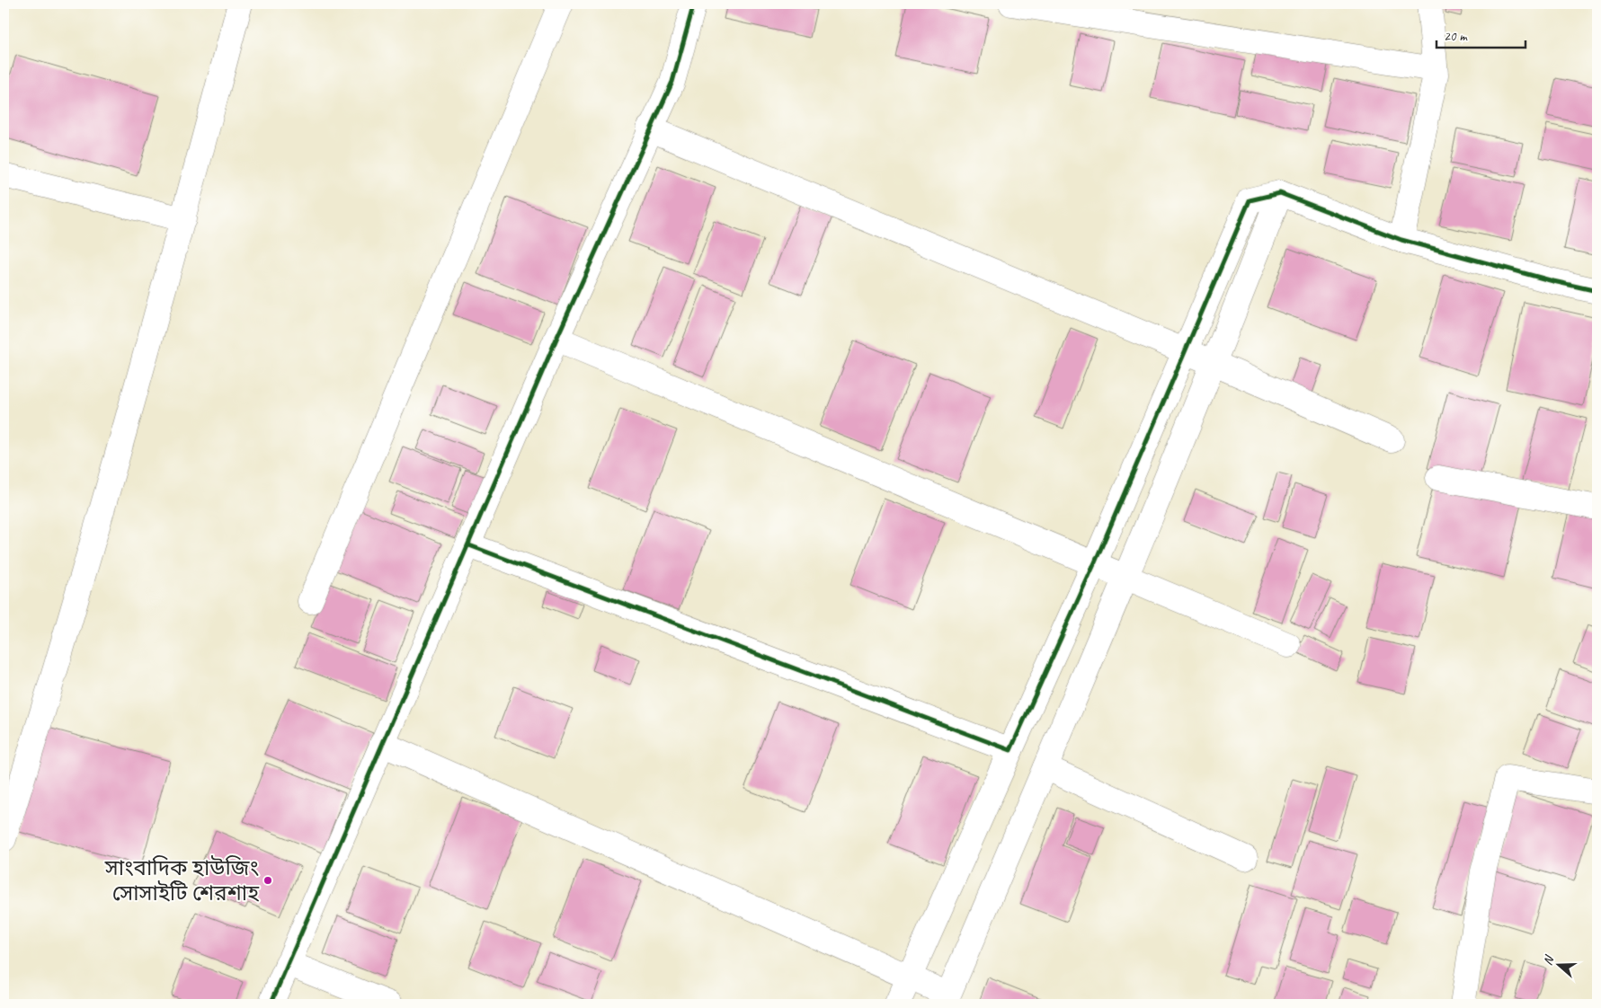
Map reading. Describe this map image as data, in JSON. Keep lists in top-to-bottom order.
{
  "places": ["সাংবাদিক হাউজিং সোসাইটি শেরশাহ"],
  "scale_bar": "20 m",
  "north": "left"
}
